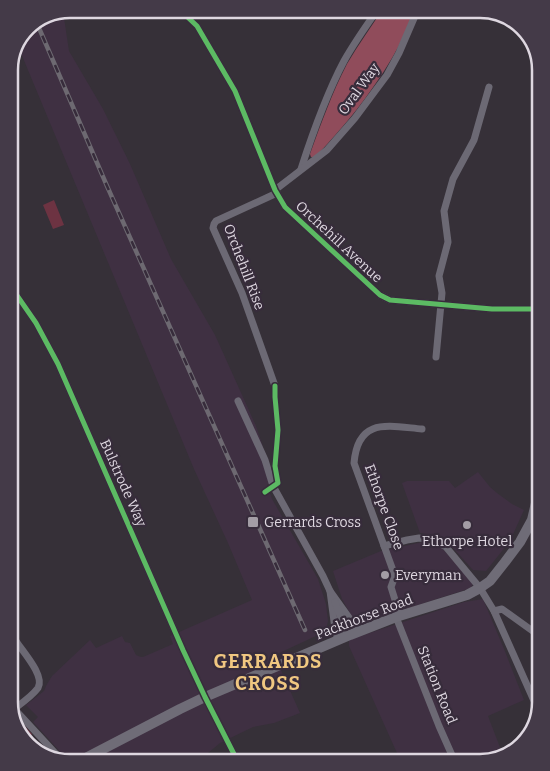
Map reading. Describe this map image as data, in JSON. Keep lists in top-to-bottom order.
{
  "streets": {
    "main road": ["Packhorse Road"],
    "street": [
      "Oval Way",
      "Orchehill Avenue",
      "Orchehill Rise",
      "Bulstrode Way",
      "Ethorpe Close",
      "Station Road"
    ]
  },
  "crossings": [
    ["Oval Way", "Orchehill Avenue"],
    ["Oval Way", "Orchehill Rise"],
    ["Orchehill Avenue", "Orchehill Rise"],
    ["Bulstrode Way", "Packhorse Road"],
    ["Ethorpe Close", "Packhorse Road"],
    ["Ethorpe Close", "Station Road"],
    ["Packhorse Road", "Station Road"]
  ],
  "districts": ["GERRARDS CROSS"],
  "places": {
    "transit": ["Gerrards Cross"],
    "other": ["Ethorpe Hotel", "Everyman"]
  }
}
